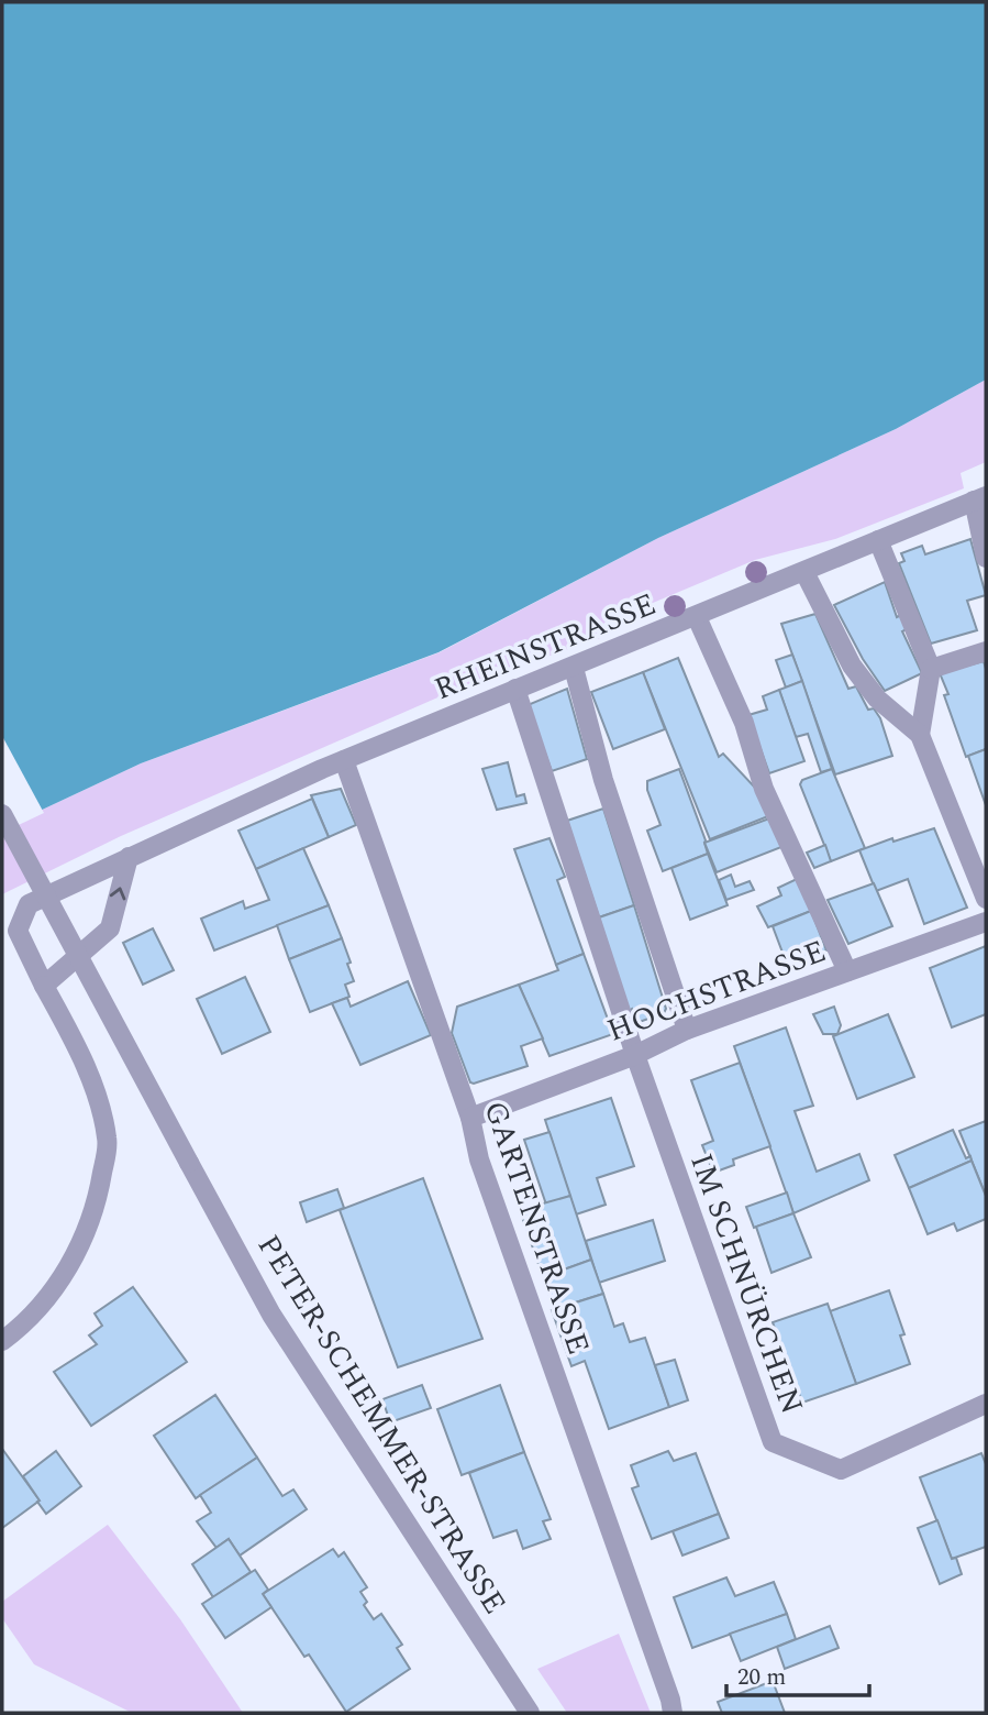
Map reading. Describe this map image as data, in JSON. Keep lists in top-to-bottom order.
{
  "streets": {
    "street": [
      "RHEINSTRASSE",
      "HOCHSTRASSE",
      "GARTENSTRASSE",
      "IM SCHNÜRCHEN",
      "PETER-SCHEMMER-STRASSE"
    ]
  },
  "crossings": [
    ["RHEINSTRASSE", "GARTENSTRASSE"],
    ["RHEINSTRASSE", "IM SCHNÜRCHEN"],
    ["HOCHSTRASSE", "GARTENSTRASSE"],
    ["HOCHSTRASSE", "IM SCHNÜRCHEN"]
  ],
  "scale_bar": "20 m"
}
